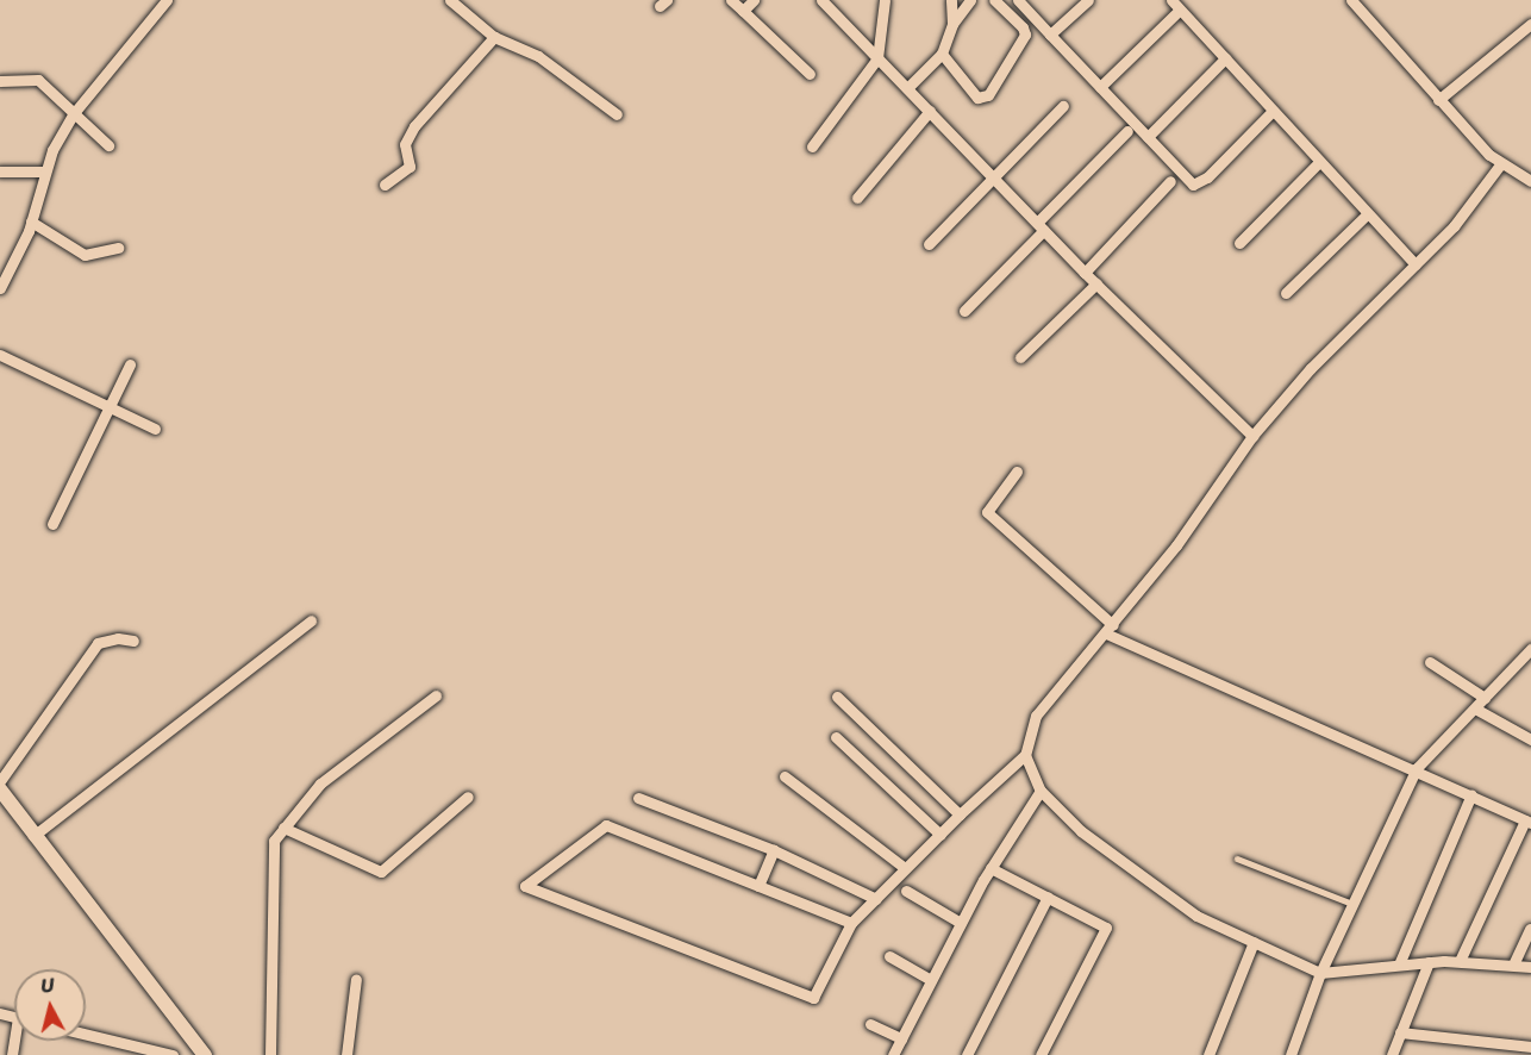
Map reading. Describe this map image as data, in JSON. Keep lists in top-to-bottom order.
{
  "north": "top"
}
